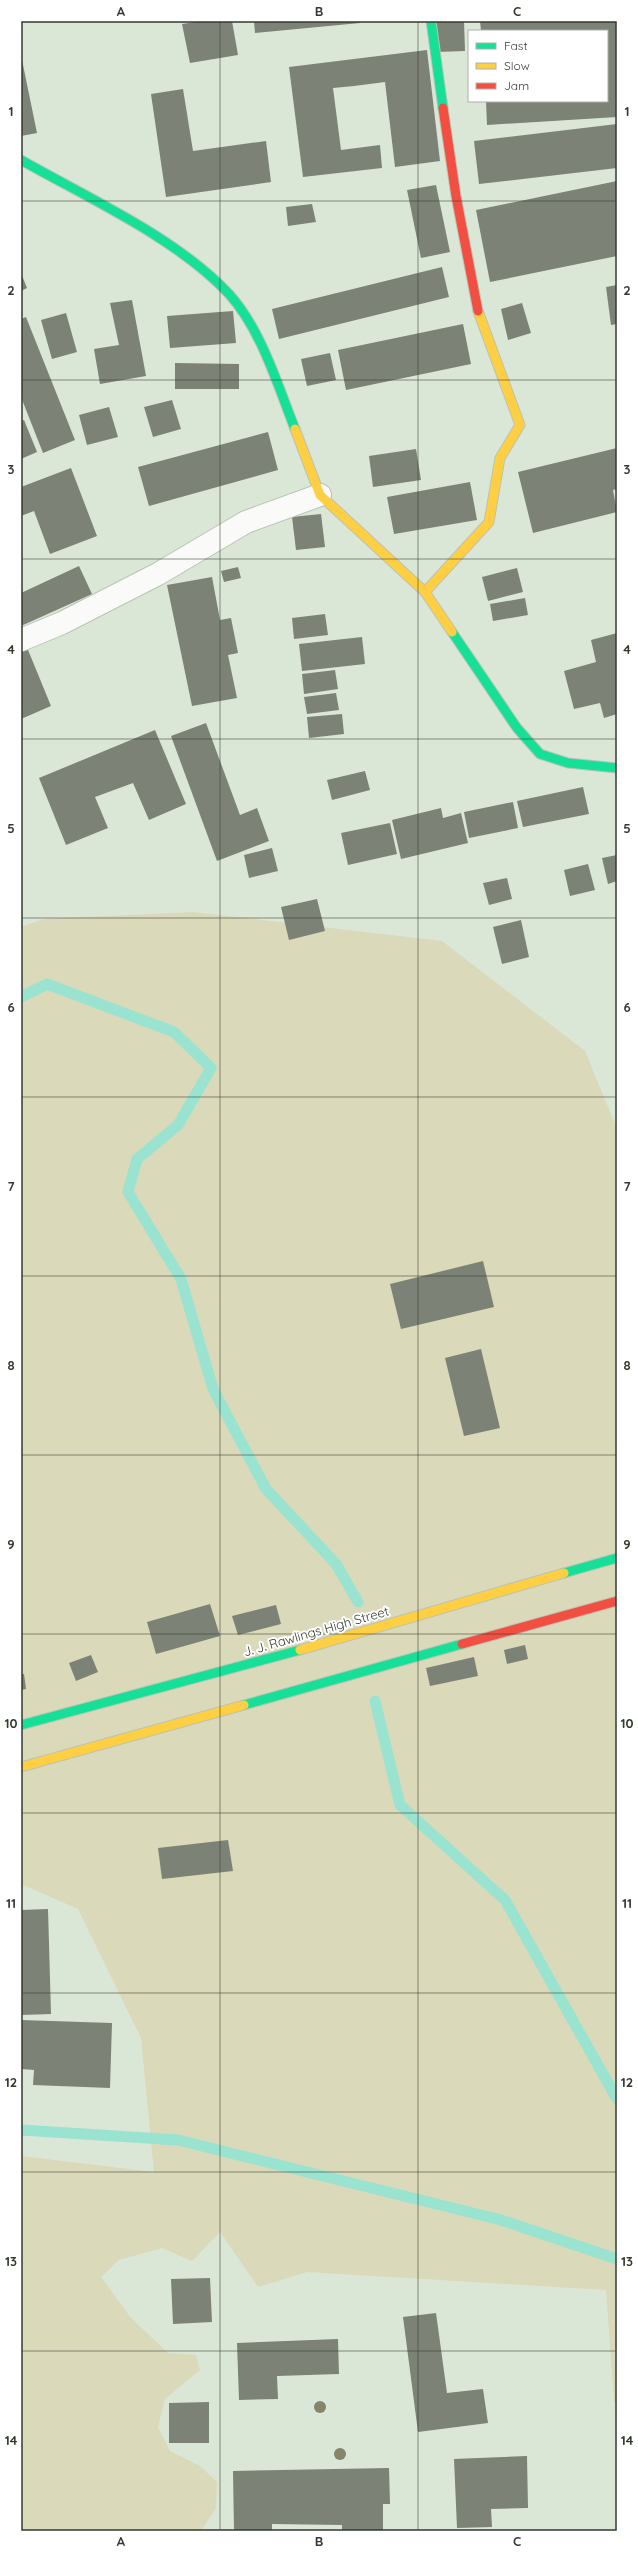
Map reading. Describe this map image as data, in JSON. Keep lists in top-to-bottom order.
{
  "streets": {
    "street": ["J. J. Rawlings High Street"]
  },
  "legend": ["Fast", "Slow", "Jam"],
  "grid": {
    "columns": ["A", "B", "C"],
    "rows": [
      "1",
      "2",
      "3",
      "4",
      "5",
      "6",
      "7",
      "8",
      "9",
      "10",
      "11",
      "12",
      "13",
      "14"
    ]
  }
}
